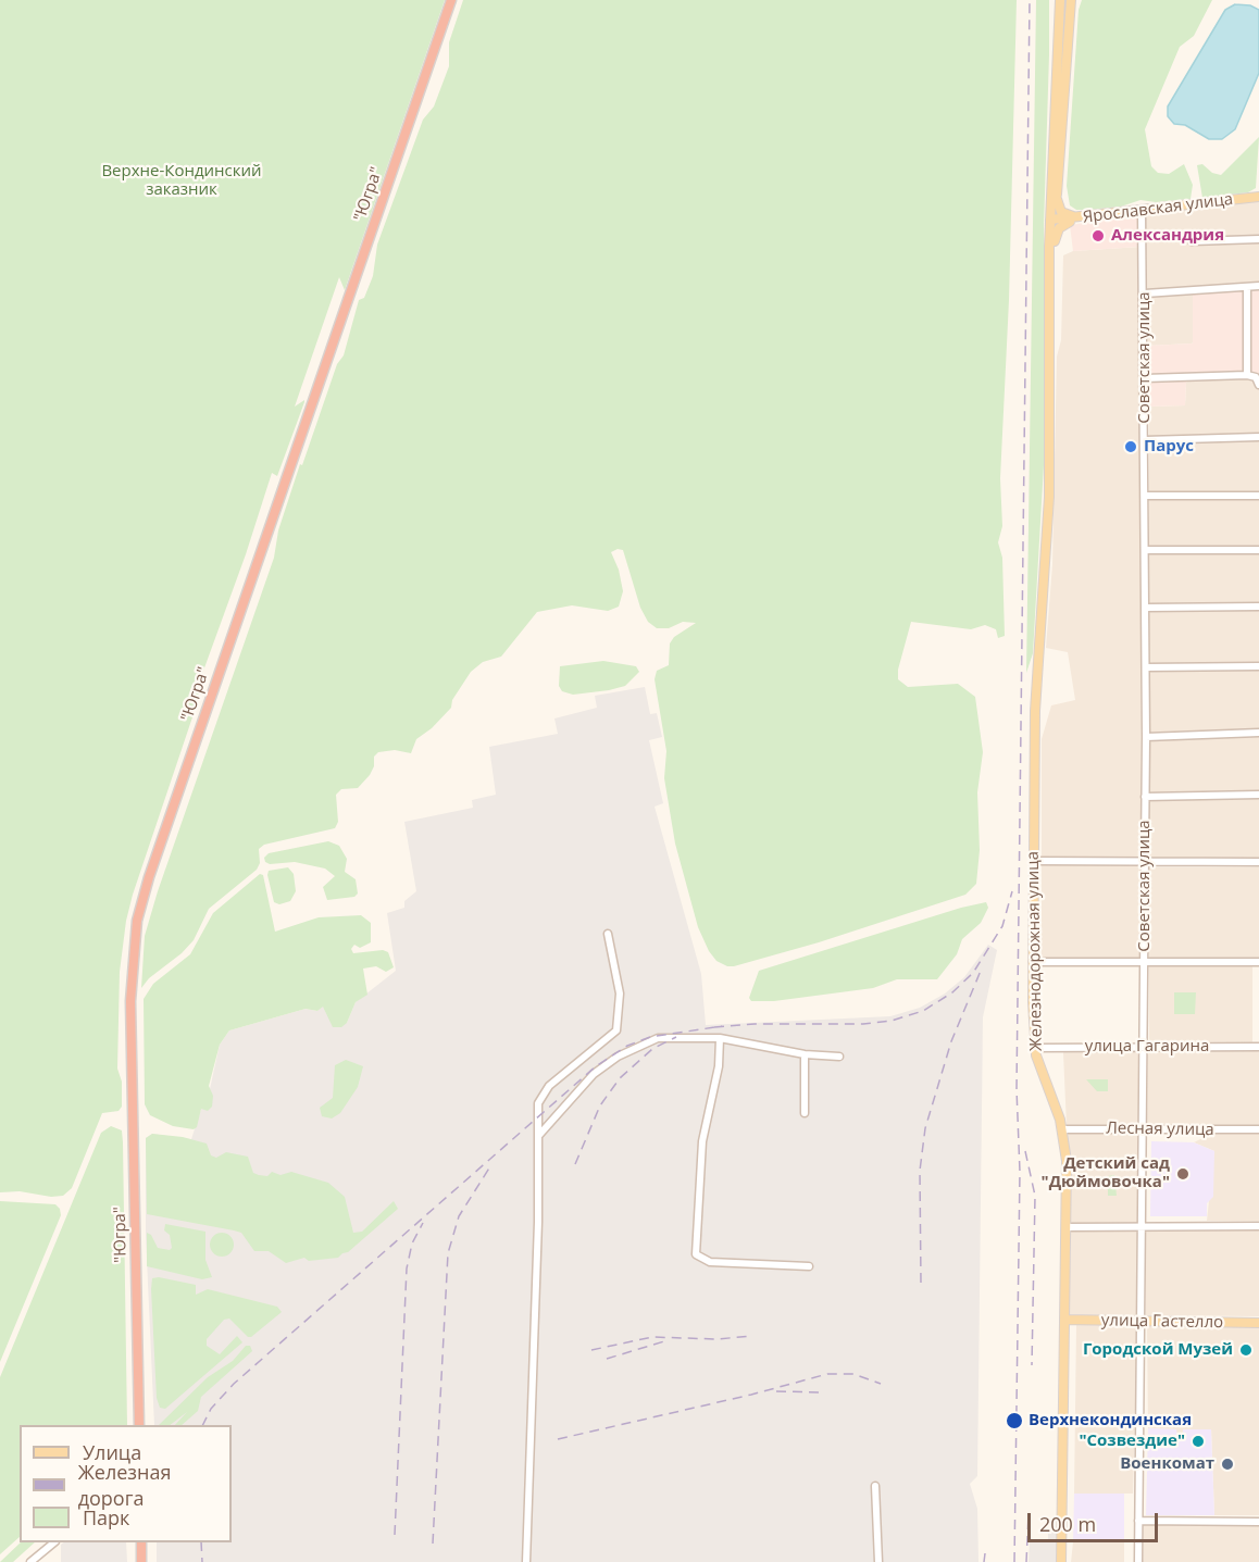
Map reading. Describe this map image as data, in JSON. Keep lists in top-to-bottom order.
{
  "streets": {
    "highway": ["\"Югра\""],
    "main road": ["Ярославская улица", "Железнодорожная улица", "улица Гастелло"],
    "street": ["Советская улица", "улица Гагарина", "Лесная улица"]
  },
  "crossings": [
    ["Ярославская улица", "Советская улица"],
    ["Ярославская улица", "Железнодорожная улица"],
    ["Советская улица", "улица Гагарина"],
    ["Советская улица", "Лесная улица"],
    ["Советская улица", "улица Гастелло"],
    ["Железнодорожная улица", "улица Гагарина"],
    ["Железнодорожная улица", "Лесная улица"],
    ["Железнодорожная улица", "улица Гастелло"]
  ],
  "parks": ["Верхне-Кондинский заказник"],
  "places": [
    "Александрия",
    "Парус",
    "Детский сад \"Дюймовочка\"",
    "Городской Музей",
    "Верхнекондинская",
    "\"Созвездие\"",
    "Военкомат"
  ],
  "legend": ["Улица", "Железная дорога", "Парк"],
  "scale_bar": "200 m"
}
